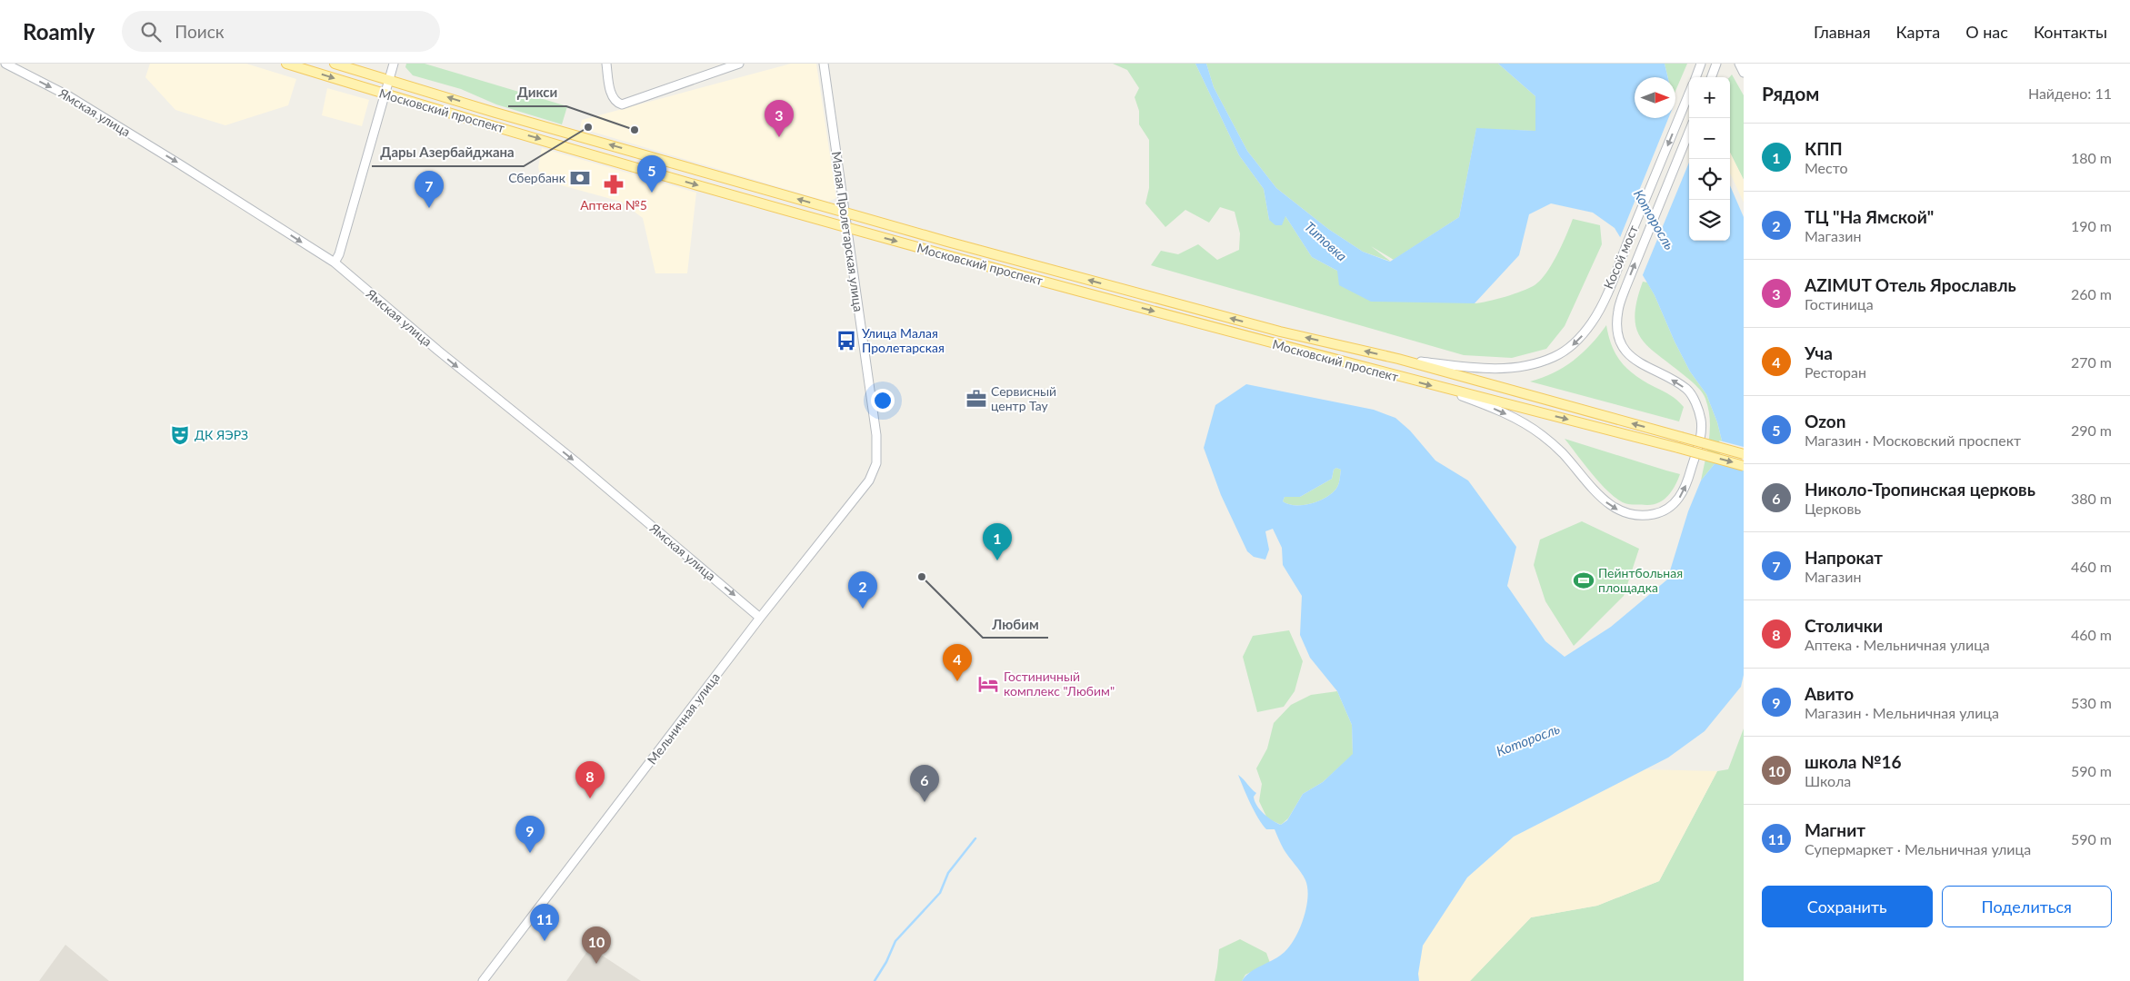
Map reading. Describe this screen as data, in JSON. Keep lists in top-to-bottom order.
{
  "streets": {
    "main road": [
      "Московский проспект",
      "Ямская улица",
      "Малая Пролетарская улица",
      "Косой мост",
      "Мельничная улица"
    ]
  },
  "crossings": [
    ["Московский проспект", "Малая Пролетарская улица"],
    ["Московский проспект", "Косой мост"],
    ["Ямская улица", "Мельничная улица"],
    ["Малая Пролетарская улица", "Мельничная улица"]
  ],
  "one_way": ["Ямская улица"],
  "water": ["Которосль", "Титовка"],
  "places": {
    "other": ["Дары Азербайджана", "Дикси", "Любим"],
    "bank": ["Сбербанк"],
    "pharmacy": ["Аптека №5"],
    "bus stop": ["Улица Малая Пролетарская"],
    "office": ["Сервисный центр Тау"],
    "theatre": ["ДК ЯЭРЗ"],
    "sports": ["Пейнтбольная площадка"],
    "hotel": ["Гостиничный комплекс \"Любим\""]
  },
  "north": "right",
  "page": {
    "header": "Roamly",
    "search": "Поиск",
    "nav": [
      "Главная",
      "Карта",
      "О нас",
      "Контакты"
    ],
    "heading": ["Рядом", "Найдено: 11"],
    "map_buttons": ["+", "−"],
    "pins": [
      "3",
      "5",
      "7",
      "1",
      "2",
      "4",
      "8",
      "6",
      "9",
      "11",
      "10"
    ],
    "list": [
      {
        "mark": "1",
        "name": "КПП",
        "note": "Место",
        "value": "180 m"
      },
      {
        "mark": "2",
        "name": "ТЦ \"На Ямской\"",
        "note": "Магазин",
        "value": "190 m"
      },
      {
        "mark": "3",
        "name": "AZIMUT Отель Ярославль",
        "note": "Гостиница",
        "value": "260 m"
      },
      {
        "mark": "4",
        "name": "Уча",
        "note": "Ресторан",
        "value": "270 m"
      },
      {
        "mark": "5",
        "name": "Ozon",
        "note": "Магазин · Московский проспект",
        "value": "290 m"
      },
      {
        "mark": "6",
        "name": "Николо-Тропинская церковь",
        "note": "Церковь",
        "value": "380 m"
      },
      {
        "mark": "7",
        "name": "Напрокат",
        "note": "Магазин",
        "value": "460 m"
      },
      {
        "mark": "8",
        "name": "Столички",
        "note": "Аптека · Мельничная улица",
        "value": "460 m"
      },
      {
        "mark": "9",
        "name": "Авито",
        "note": "Магазин · Мельничная улица",
        "value": "530 m"
      },
      {
        "mark": "10",
        "name": "школа №16",
        "note": "Школа",
        "value": "590 m"
      },
      {
        "mark": "11",
        "name": "Магнит",
        "note": "Супермаркет · Мельничная улица",
        "value": "590 m"
      }
    ],
    "buttons": ["Сохранить", "Поделиться"]
  }
}
